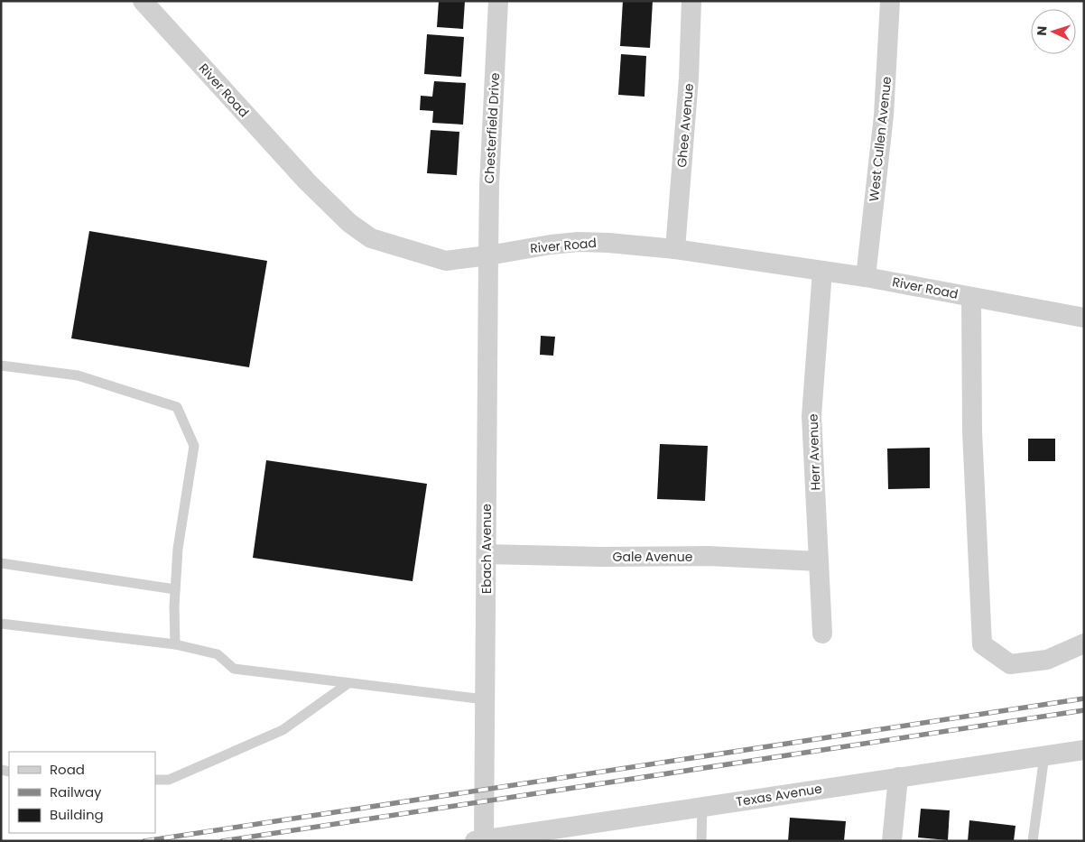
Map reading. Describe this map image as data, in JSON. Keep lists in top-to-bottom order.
{
  "streets": {
    "street": [
      "River Road",
      "Ghee Avenue",
      "Chesterfield Drive",
      "West Cullen Avenue",
      "Herr Avenue",
      "Ebach Avenue",
      "Gale Avenue",
      "Texas Avenue"
    ]
  },
  "crossings": [
    ["River Road", "Ghee Avenue"],
    ["River Road", "Chesterfield Drive"],
    ["River Road", "West Cullen Avenue"],
    ["River Road", "Herr Avenue"],
    ["River Road", "Ebach Avenue"],
    ["Chesterfield Drive", "Ebach Avenue"],
    ["Herr Avenue", "Gale Avenue"],
    ["Ebach Avenue", "Gale Avenue"],
    ["Ebach Avenue", "Texas Avenue"]
  ],
  "legend": ["Road", "Railway", "Building"],
  "north": "left"
}
